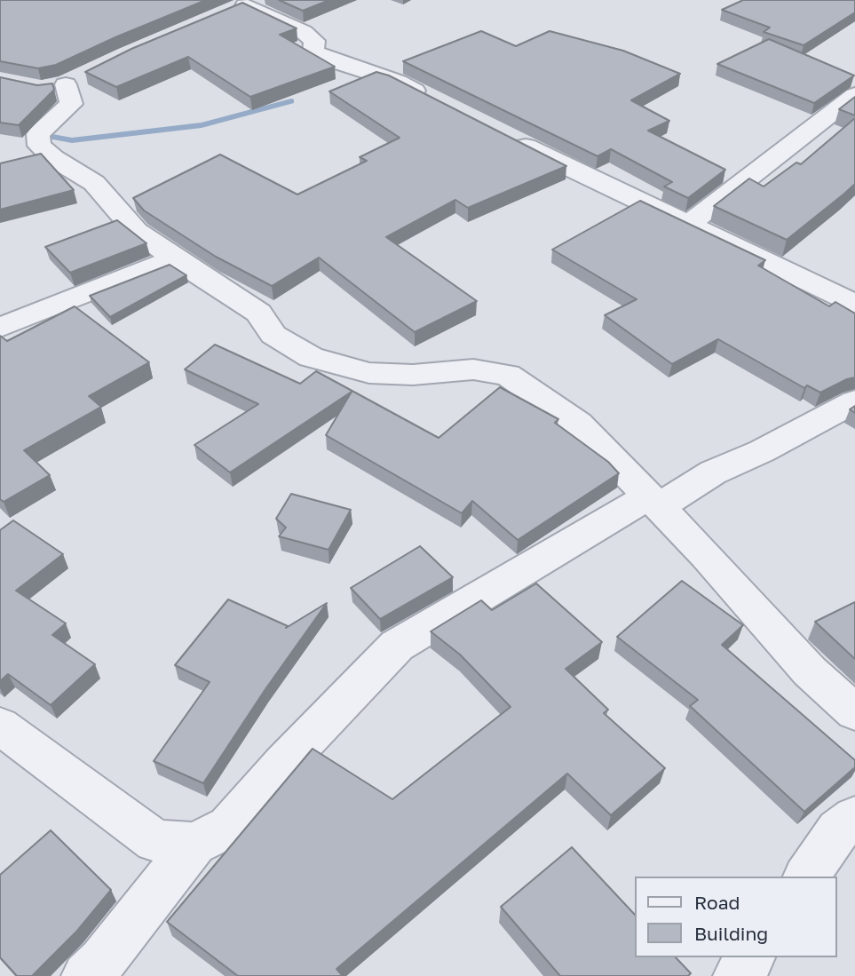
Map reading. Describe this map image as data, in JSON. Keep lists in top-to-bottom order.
{
  "legend": ["Road", "Building"]
}
